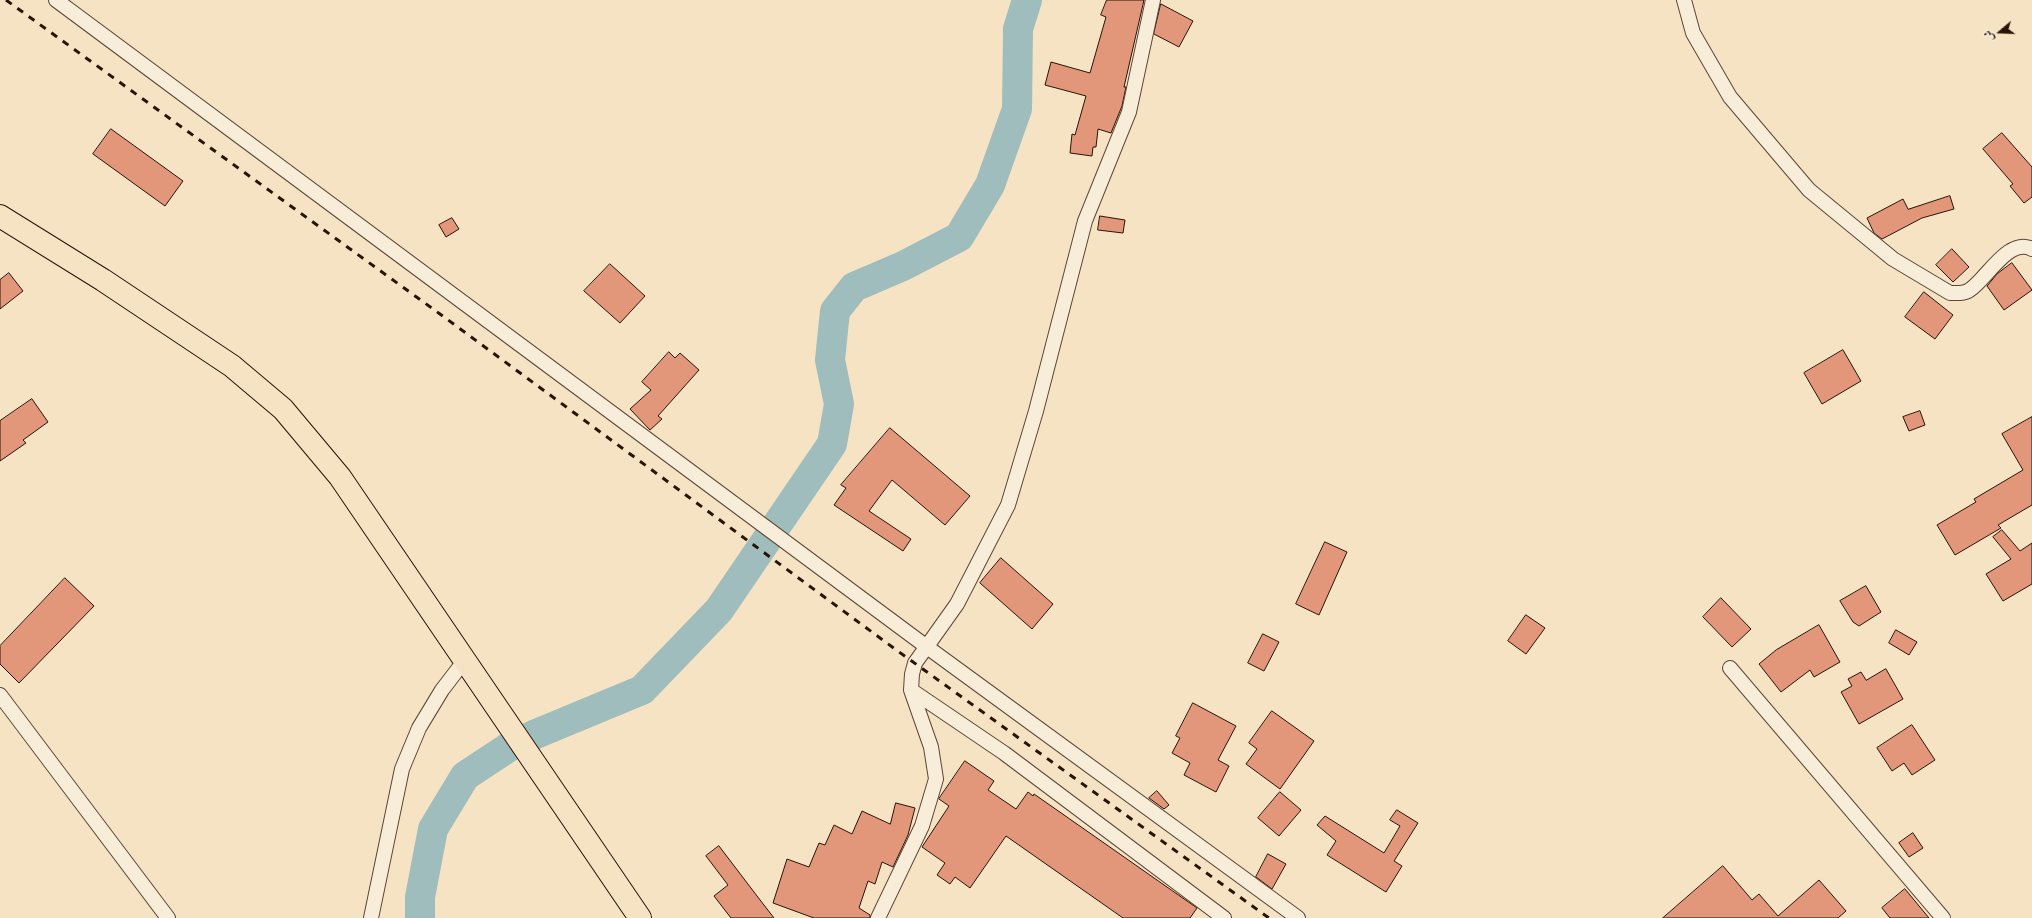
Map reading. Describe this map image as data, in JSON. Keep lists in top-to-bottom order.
{
  "north": "left"
}
